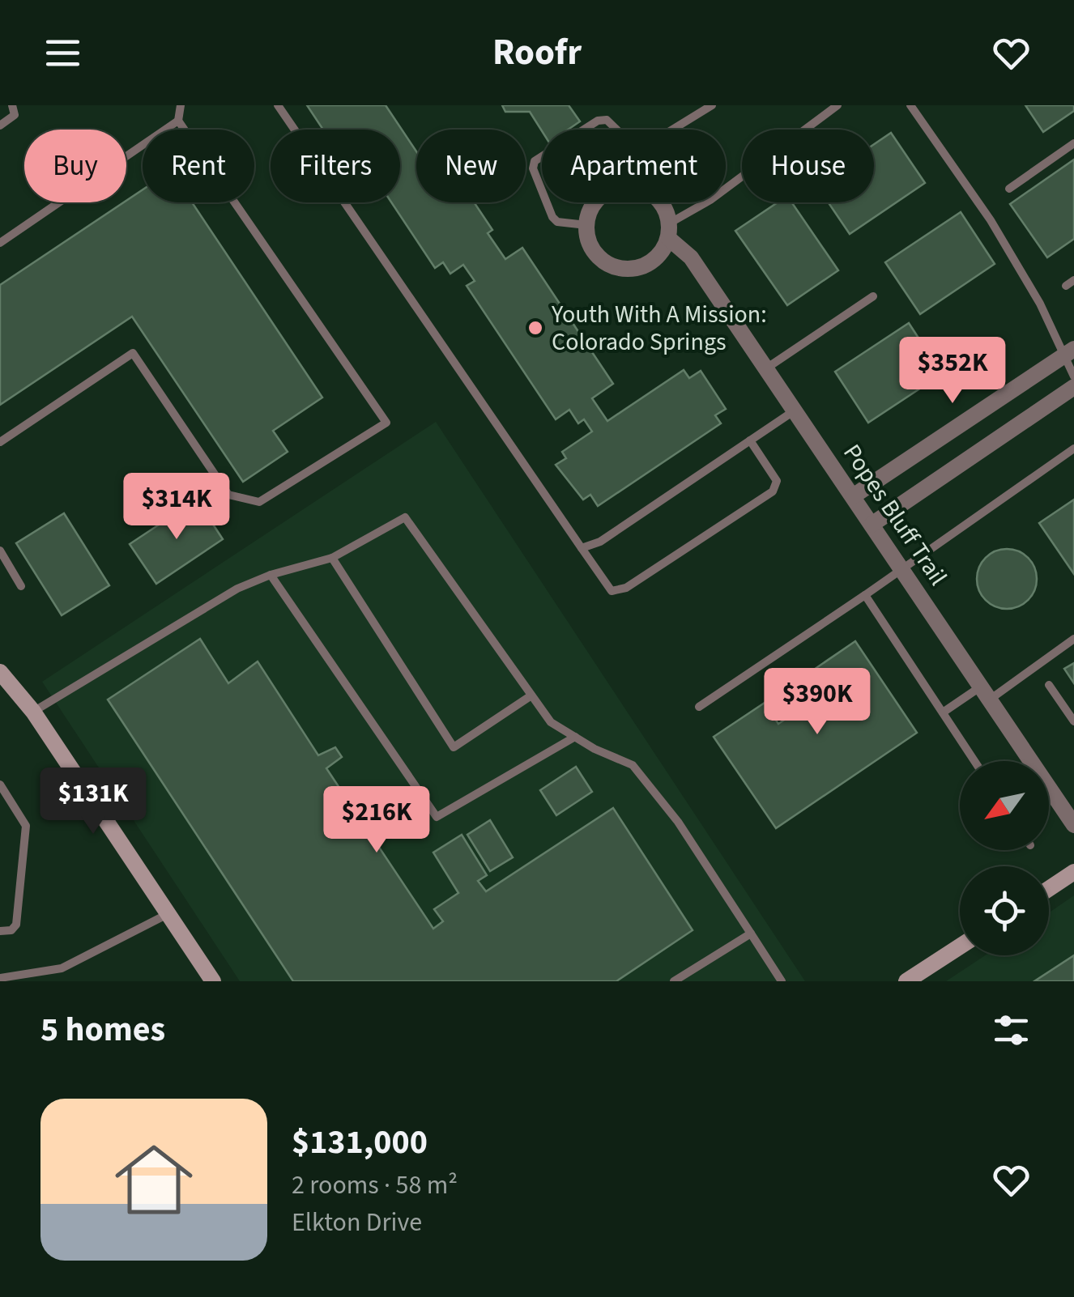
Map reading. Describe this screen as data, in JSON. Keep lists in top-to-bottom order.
{
  "streets": {
    "street": ["Popes Bluff Trail"]
  },
  "places": ["Youth With A Mission: Colorado Springs"],
  "north": "bottom left",
  "page": {
    "header": "Roofr",
    "chip": [
      "Buy",
      "Rent",
      "Filters",
      "New",
      "Apartment",
      "House"
    ],
    "price": [
      "$352K",
      "$314K",
      "$390K",
      "$131K",
      "$216K"
    ],
    "heading": "5 homes",
    "list": [
      {
        "name": "$131,000",
        "note": "2 rooms · 58 m² · Elkton Drive"
      }
    ]
  }
}
